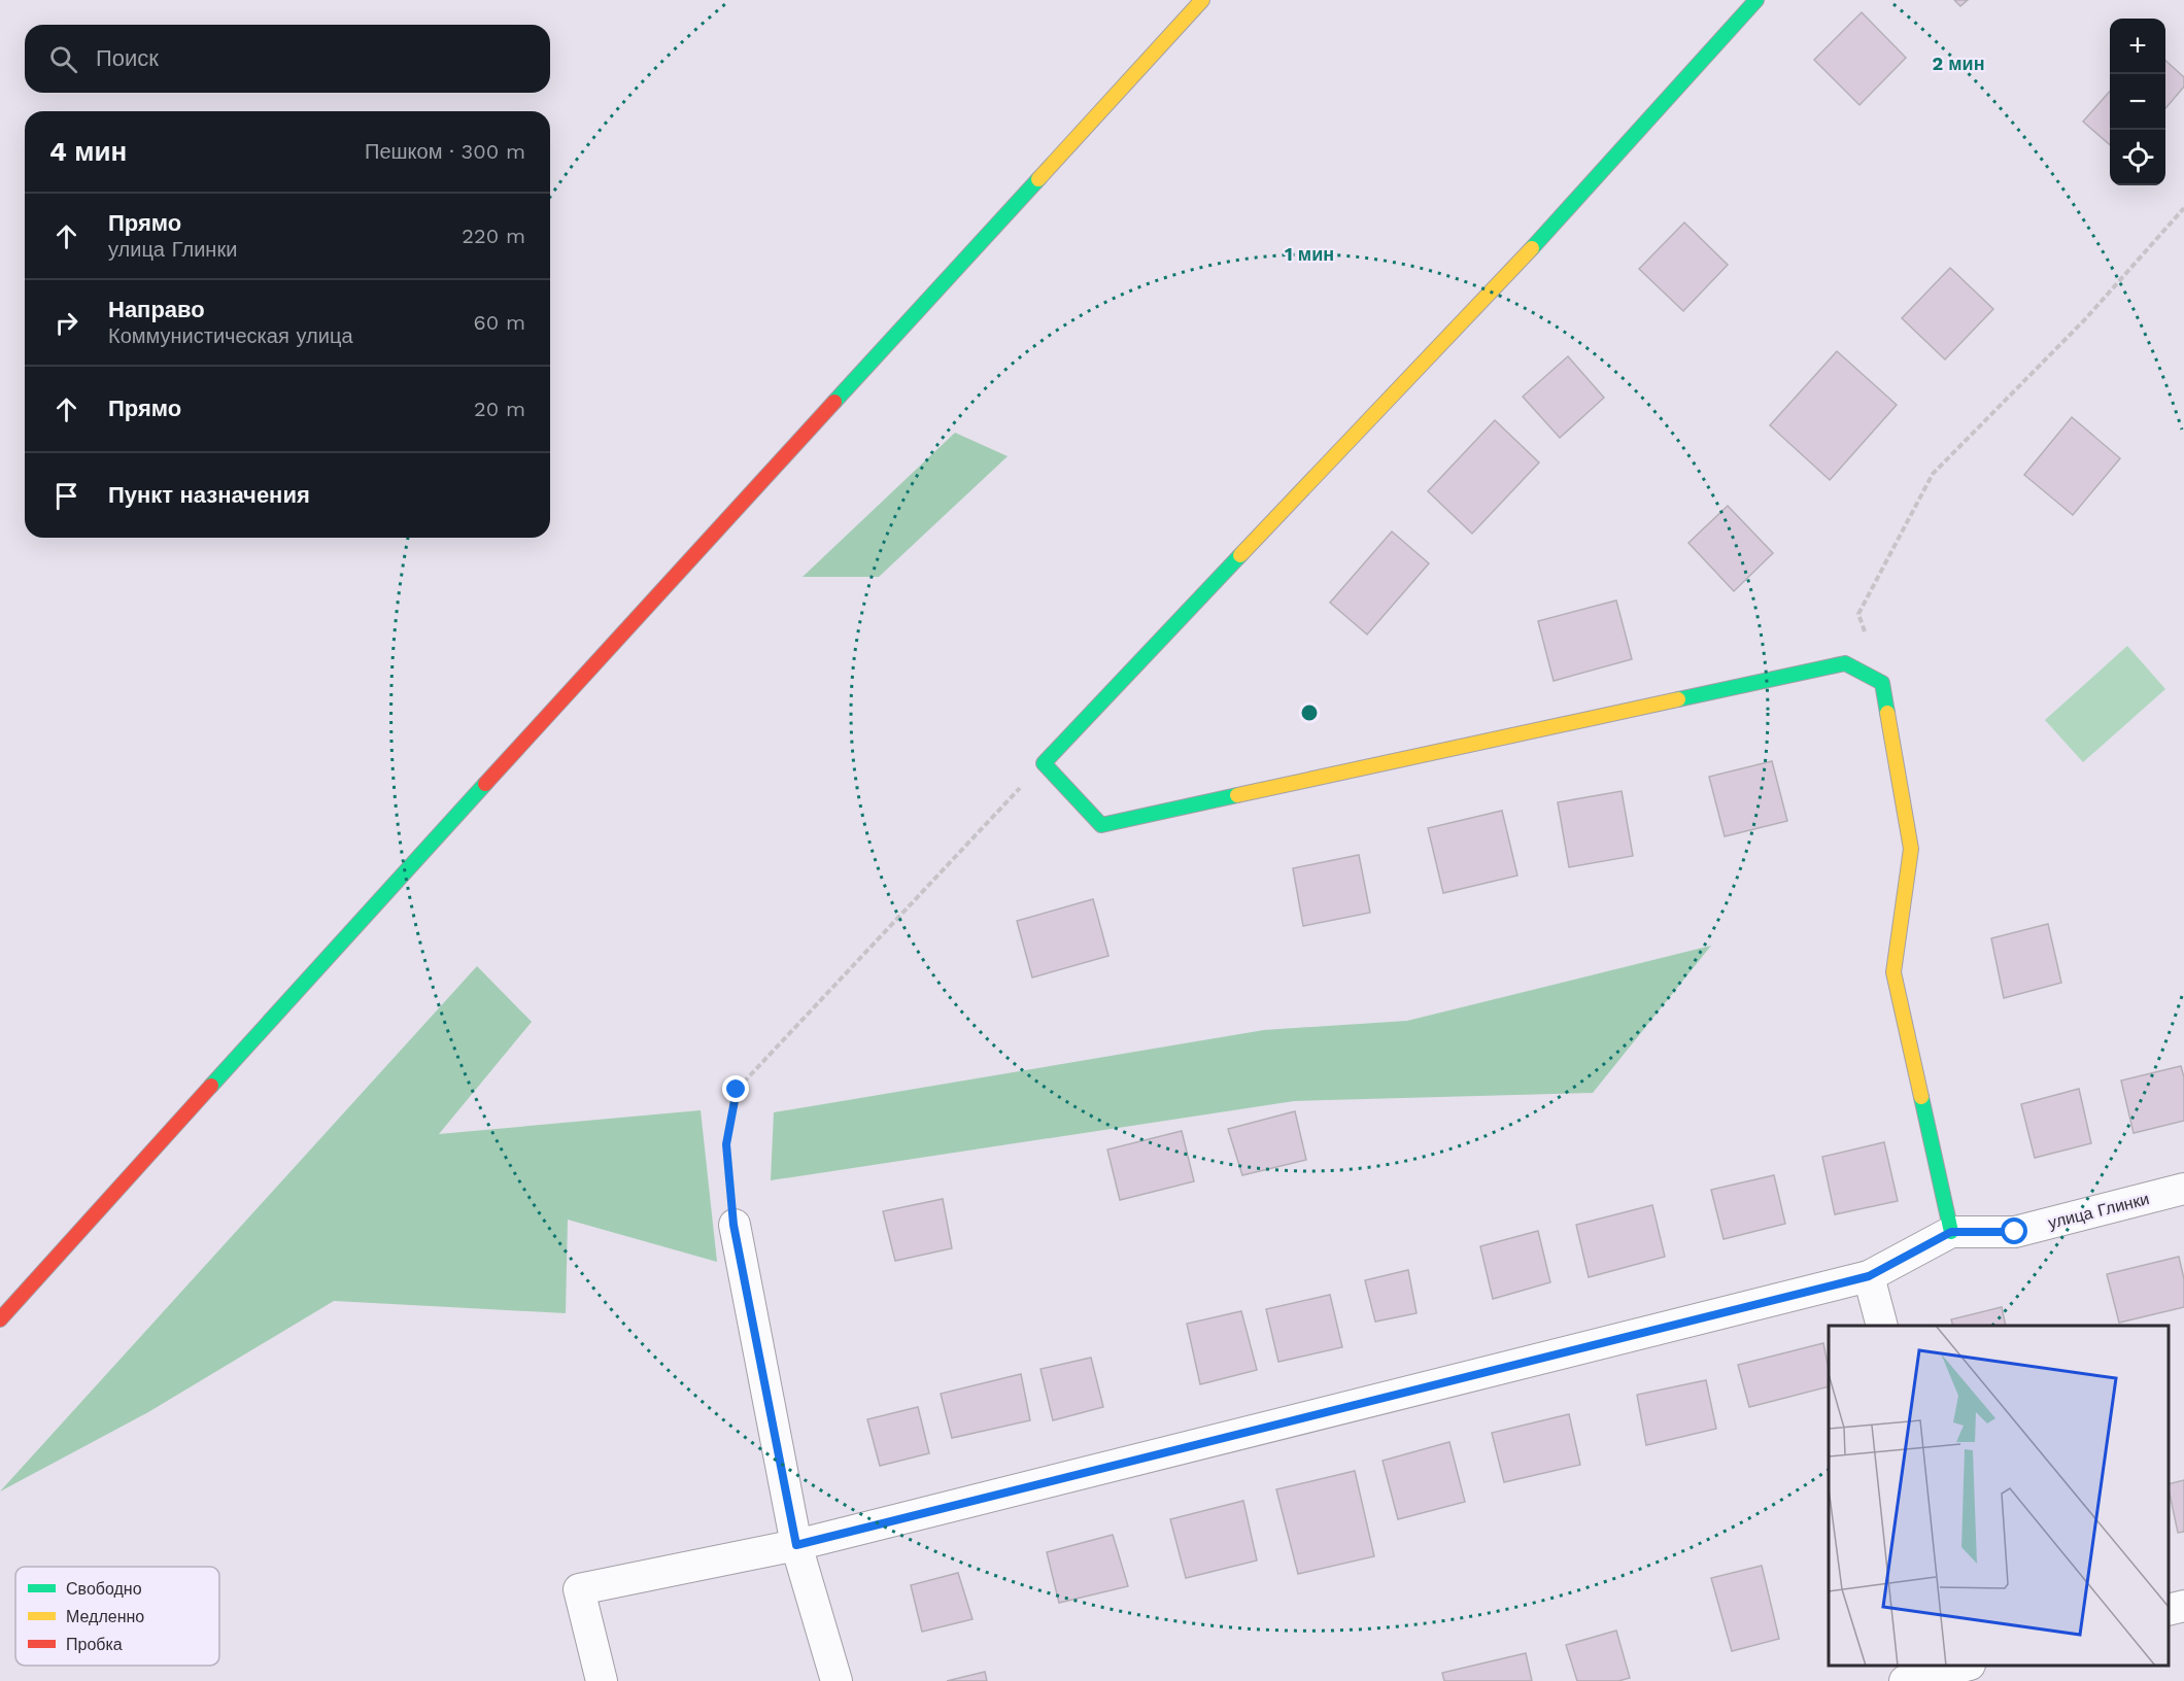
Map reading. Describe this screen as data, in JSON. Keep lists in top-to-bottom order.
{
  "streets": {
    "street": ["улица Глинки"]
  },
  "legend": ["Свободно", "Медленно", "Пробка"],
  "page": {
    "map_buttons": ["+", "−"],
    "search": "Поиск",
    "heading": ["4 мин", "Пешком · 300 m"],
    "list": [
      ["Прямо", "улица Глинки", "220 m"],
      ["Направо", "Коммунистическая улица", "60 m"],
      ["Прямо", "20 m"],
      "Пункт назначения"
    ]
  },
  "rings": ["2 мин", "1 мин"]
}
